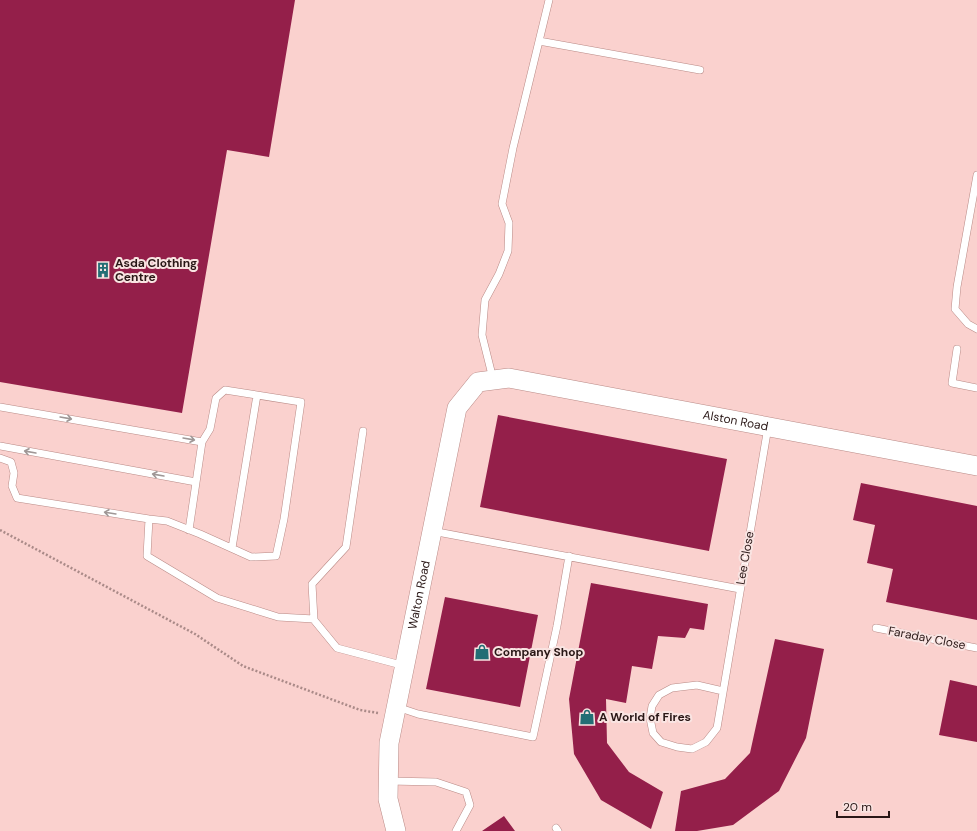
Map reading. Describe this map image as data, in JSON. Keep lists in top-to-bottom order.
{
  "streets": {
    "street": ["Alston Road", "Walton Road"],
    "lane": ["Lee Close", "Faraday Close"]
  },
  "crossings": [
    ["Alston Road", "Lee Close"],
    ["Alston Road", "Walton Road"]
  ],
  "places": {
    "building": ["Asda Clothing Centre"],
    "shop": ["Company Shop", "A World of Fires"]
  },
  "scale_bar": "20 m"
}
